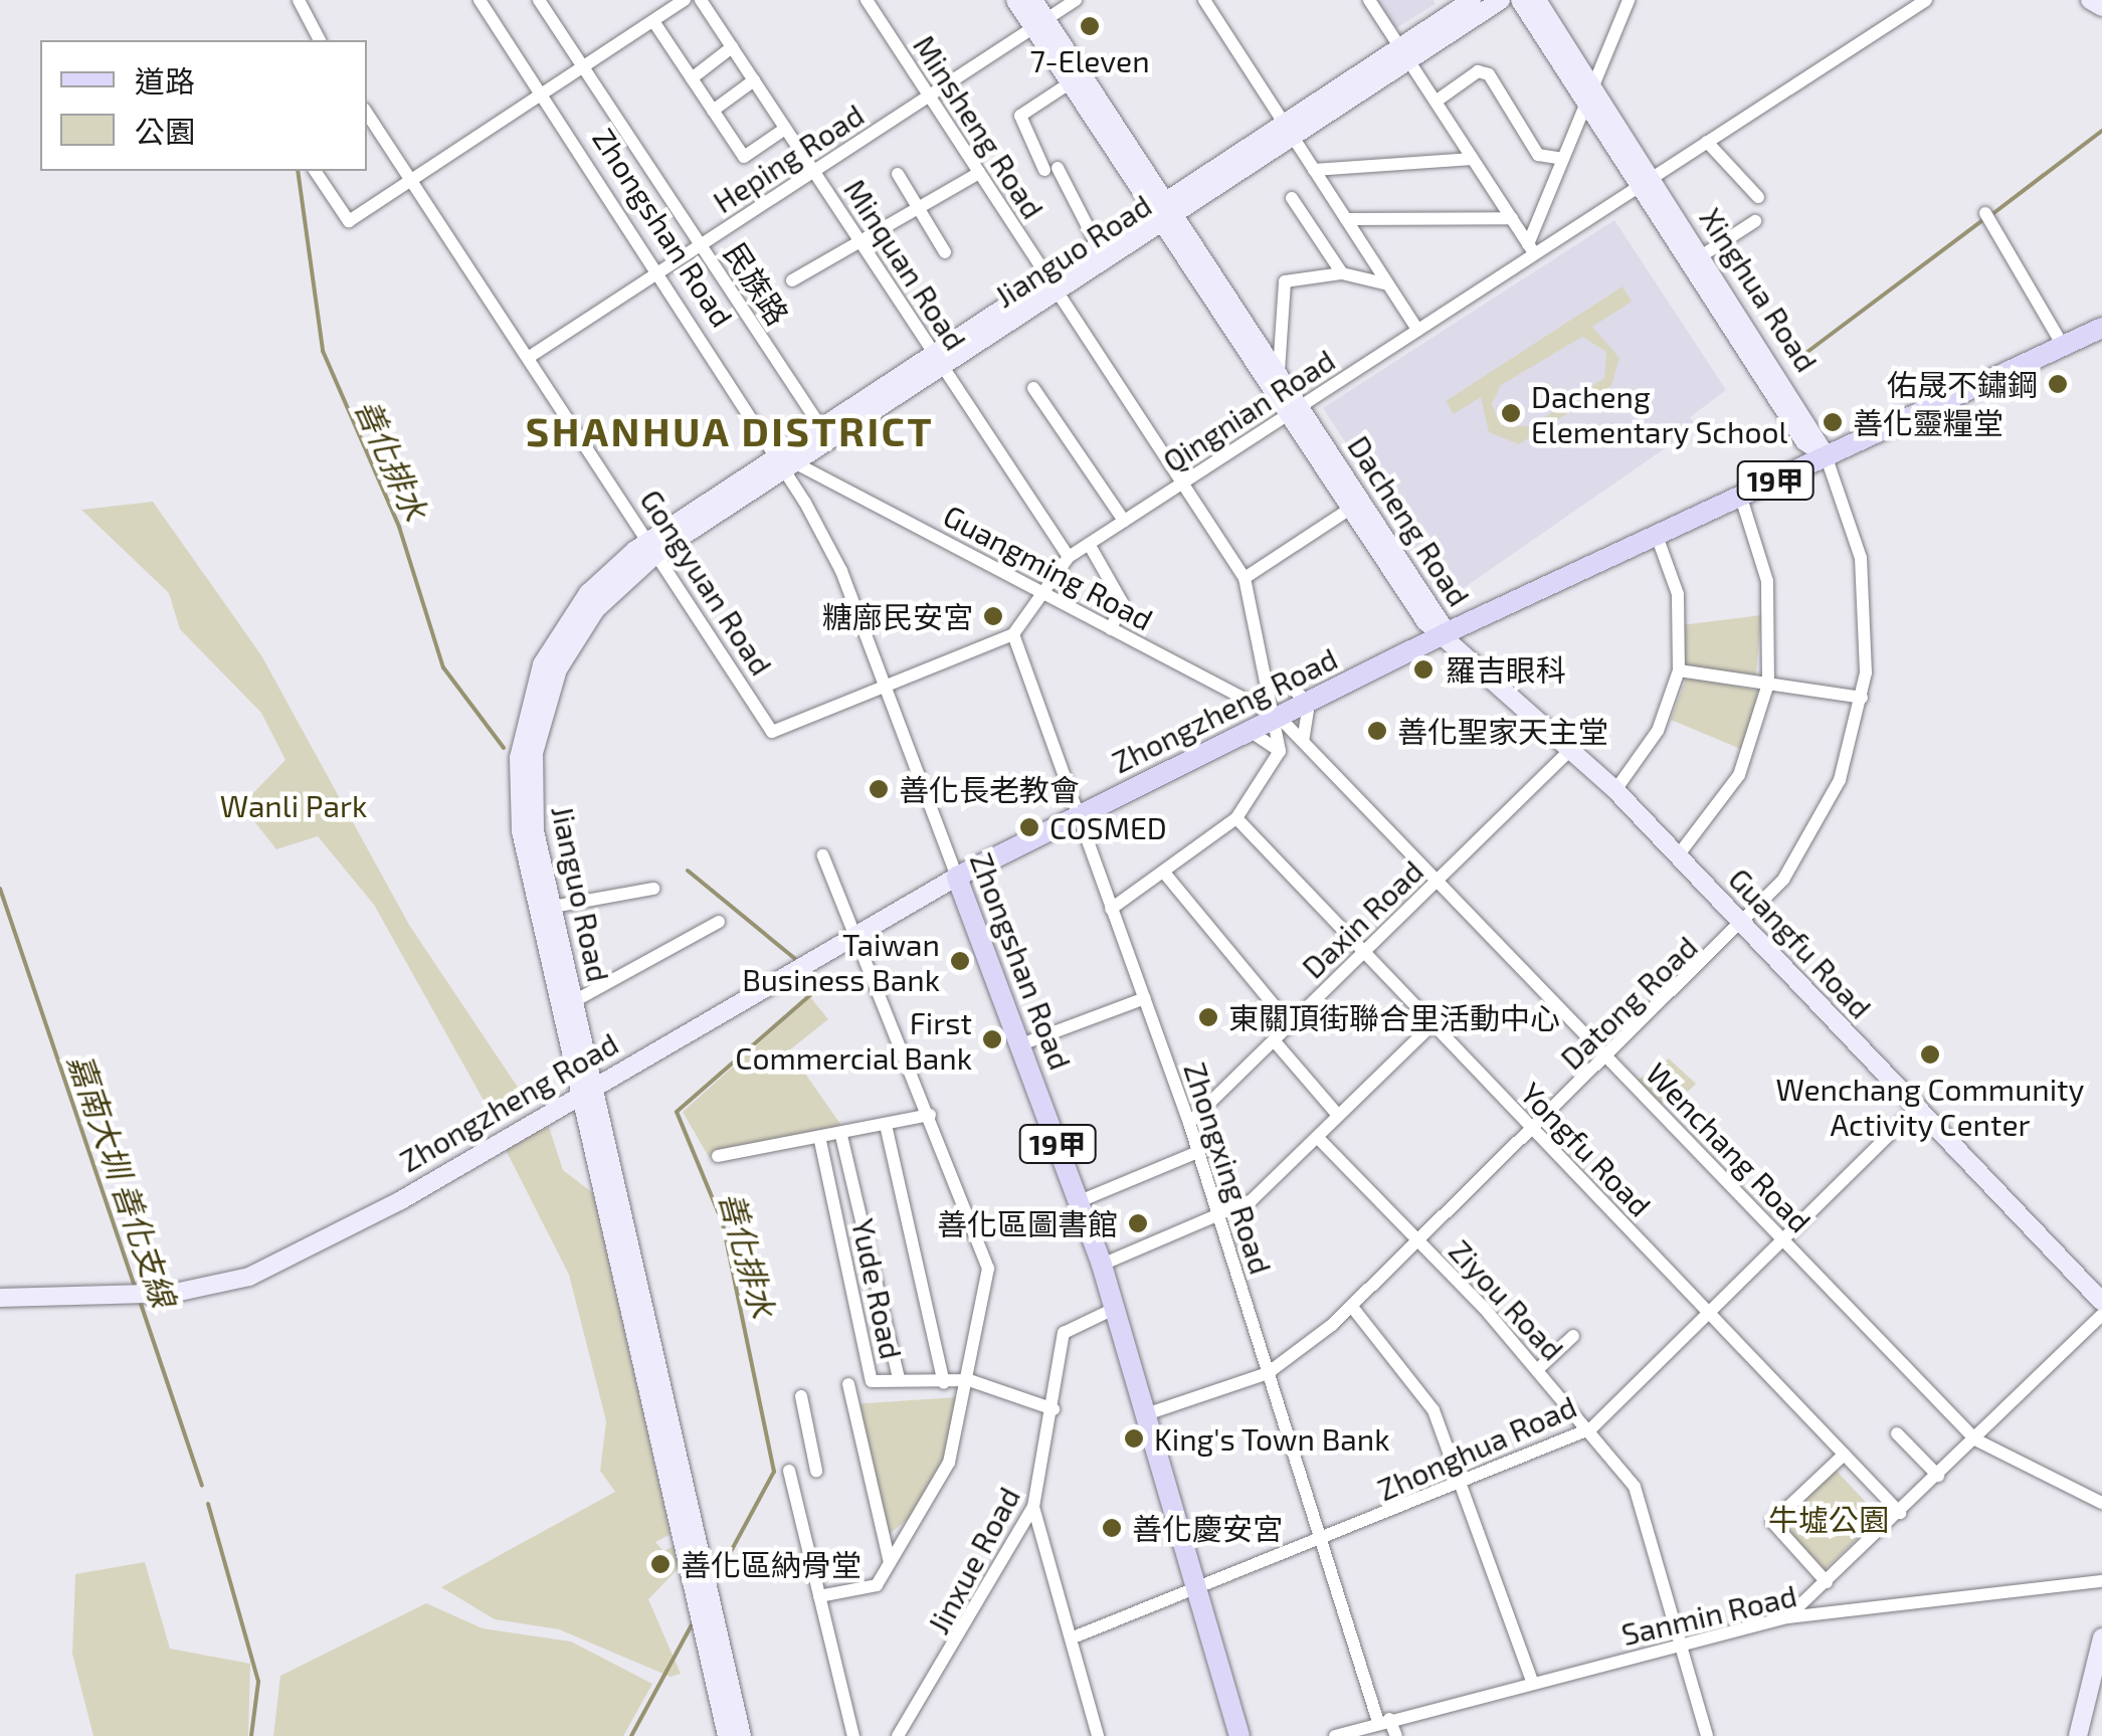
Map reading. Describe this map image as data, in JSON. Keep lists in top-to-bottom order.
{
  "streets": {
    "main road": ["Zhongshan Road", "19甲", "Zhongzheng Road"],
    "street": [
      "Minsheng Road",
      "Heping Road",
      "Jianguo Road",
      "Minquan Road",
      "民族路",
      "Xinghua Road",
      "Qingnian Road",
      "Dacheng Road",
      "Guangming Road",
      "Gongyuan Road",
      "Daxin Road",
      "Guangfu Road",
      "Datong Road",
      "Wenchang Road",
      "Yongfu Road",
      "Zhongxing Road",
      "Yude Road",
      "Ziyou Road",
      "Zhonghua Road",
      "Jinxue Road",
      "Sanmin Road"
    ]
  },
  "crossings": [
    ["Minsheng Road", "Heping Road"],
    ["Minsheng Road", "Jianguo Road"],
    ["Minsheng Road", "Qingnian Road"],
    ["Heping Road", "Zhongshan Road"],
    ["Heping Road", "Minquan Road"],
    ["Heping Road", "民族路"],
    ["Heping Road", "Dacheng Road"],
    ["Heping Road", "Gongyuan Road"],
    ["Zhongshan Road", "Jianguo Road"],
    ["Zhongshan Road", "Guangming Road"],
    ["Zhongshan Road", "Gongyuan Road"],
    ["Zhongshan Road", "Zhongzheng Road"],
    ["Zhongshan Road", "Datong Road"],
    ["Zhongshan Road", "Zhonghua Road"],
    ["Zhongshan Road", "Jinxue Road"],
    ["Jianguo Road", "Minquan Road"],
    ["Jianguo Road", "民族路"],
    ["Jianguo Road", "Dacheng Road"],
    ["Jianguo Road", "Guangming Road"],
    ["Jianguo Road", "Gongyuan Road"],
    ["Jianguo Road", "Zhongzheng Road"],
    ["Minquan Road", "Qingnian Road"],
    ["Xinghua Road", "Qingnian Road"],
    ["Xinghua Road", "Zhongzheng Road"],
    ["Xinghua Road", "Datong Road"],
    ["Qingnian Road", "Dacheng Road"],
    ["Qingnian Road", "Guangming Road"],
    ["Qingnian Road", "Zhongxing Road"],
    ["Dacheng Road", "Zhongzheng Road"],
    ["Dacheng Road", "Guangfu Road"],
    ["Guangming Road", "Zhongzheng Road"],
    ["Guangming Road", "Wenchang Road"],
    ["Zhongzheng Road", "Guangfu Road"],
    ["Zhongzheng Road", "Datong Road"],
    ["Zhongzheng Road", "Wenchang Road"],
    ["Zhongzheng Road", "Zhongxing Road"],
    ["Daxin Road", "Guangfu Road"],
    ["Daxin Road", "Wenchang Road"],
    ["Daxin Road", "Yongfu Road"],
    ["Daxin Road", "Zhongxing Road"],
    ["Guangfu Road", "Datong Road"],
    ["Guangfu Road", "Zhonghua Road"],
    ["Datong Road", "Wenchang Road"],
    ["Datong Road", "Yongfu Road"],
    ["Datong Road", "Zhongxing Road"],
    ["Datong Road", "Ziyou Road"],
    ["Wenchang Road", "Zhonghua Road"],
    ["Yongfu Road", "Zhonghua Road"],
    ["Zhongxing Road", "Zhonghua Road"],
    ["Zhongxing Road", "Sanmin Road"],
    ["Yude Road", "Jinxue Road"],
    ["Ziyou Road", "Zhonghua Road"],
    ["Ziyou Road", "Sanmin Road"]
  ],
  "districts": ["SHANHUA DISTRICT"],
  "water": ["善化排水", "嘉南大圳 善化支線"],
  "parks": ["Wanli Park", "牛墟公園"],
  "places": [
    "7-Eleven",
    "佑晟不鏽鋼",
    "Dacheng Elementary School",
    "善化靈糧堂",
    "糖廍民安宮",
    "羅吉眼科",
    "善化聖家天主堂",
    "善化長老教會",
    "COSMED",
    "Taiwan Business Bank",
    "東關頂街聯合里活動中心",
    "First Commercial Bank",
    "Wenchang Community Activity Center",
    "善化區圖書館",
    "King's Town Bank",
    "善化慶安宮",
    "善化區納骨堂"
  ],
  "legend": ["道路", "公園"]
}
